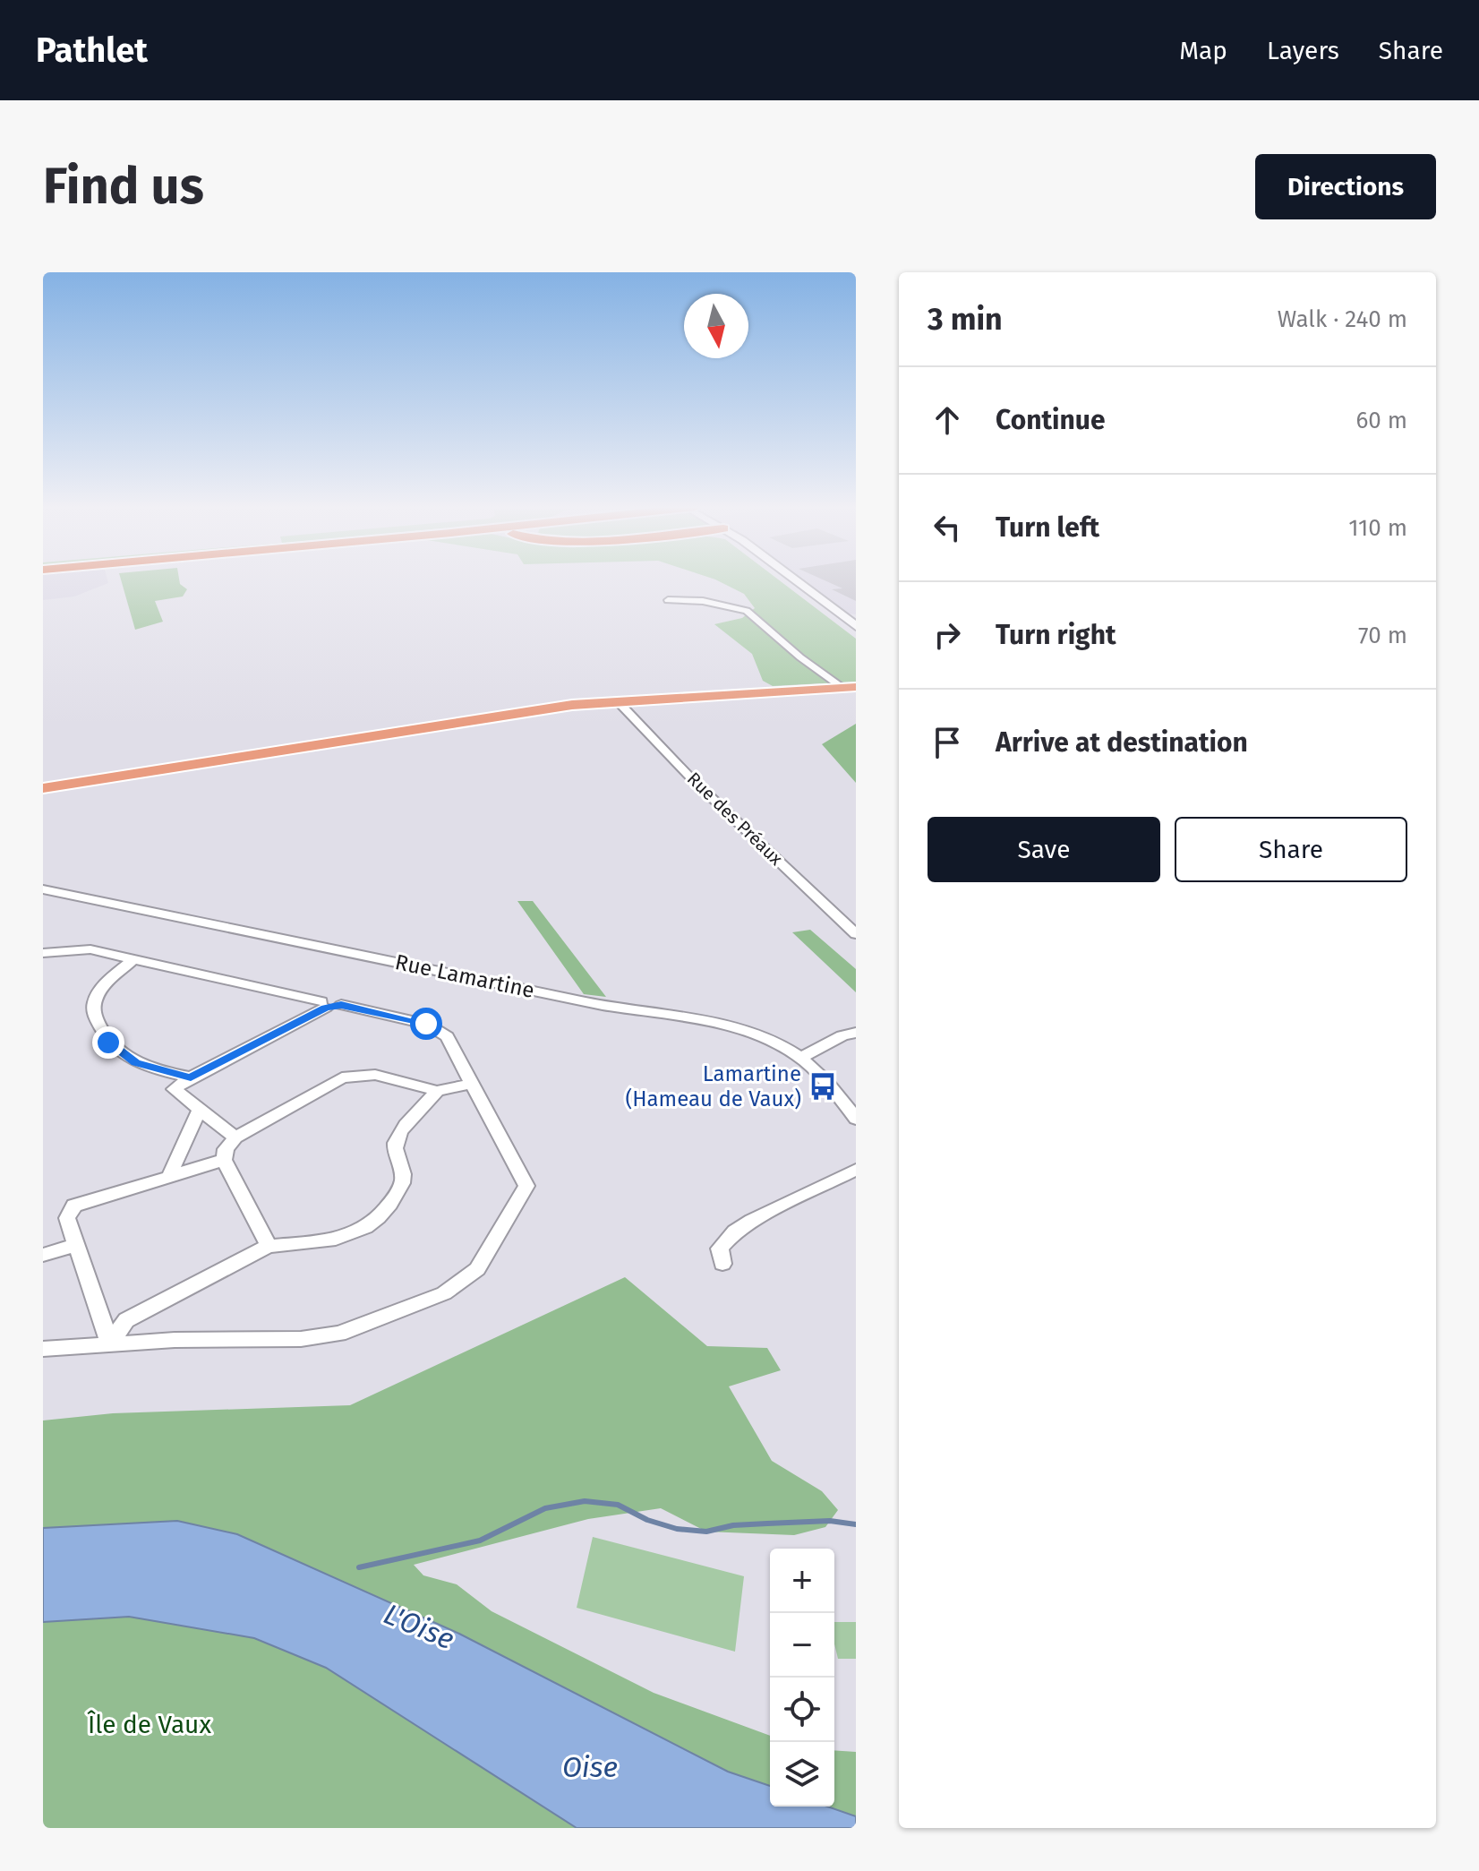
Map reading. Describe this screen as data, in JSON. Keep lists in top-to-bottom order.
{
  "streets": {
    "street": ["Rue des Préaux", "Rue Lamartine"]
  },
  "water": ["L'Oise", "Oise"],
  "parks": ["Île de Vaux"],
  "places": {
    "bus stop": ["Lamartine (Hameau de Vaux)"]
  },
  "north": "bottom",
  "page": {
    "header": "Pathlet",
    "nav": ["Map", "Layers", "Share"],
    "buttons": [
      "Directions",
      ["Save", "Share"]
    ],
    "title": "Find us",
    "heading": ["3 min", "Walk · 240 m"],
    "list": [
      ["Continue", "60 m"],
      ["Turn left", "110 m"],
      ["Turn right", "70 m"],
      "Arrive at destination"
    ],
    "map_buttons": ["+", "−"]
  }
}
